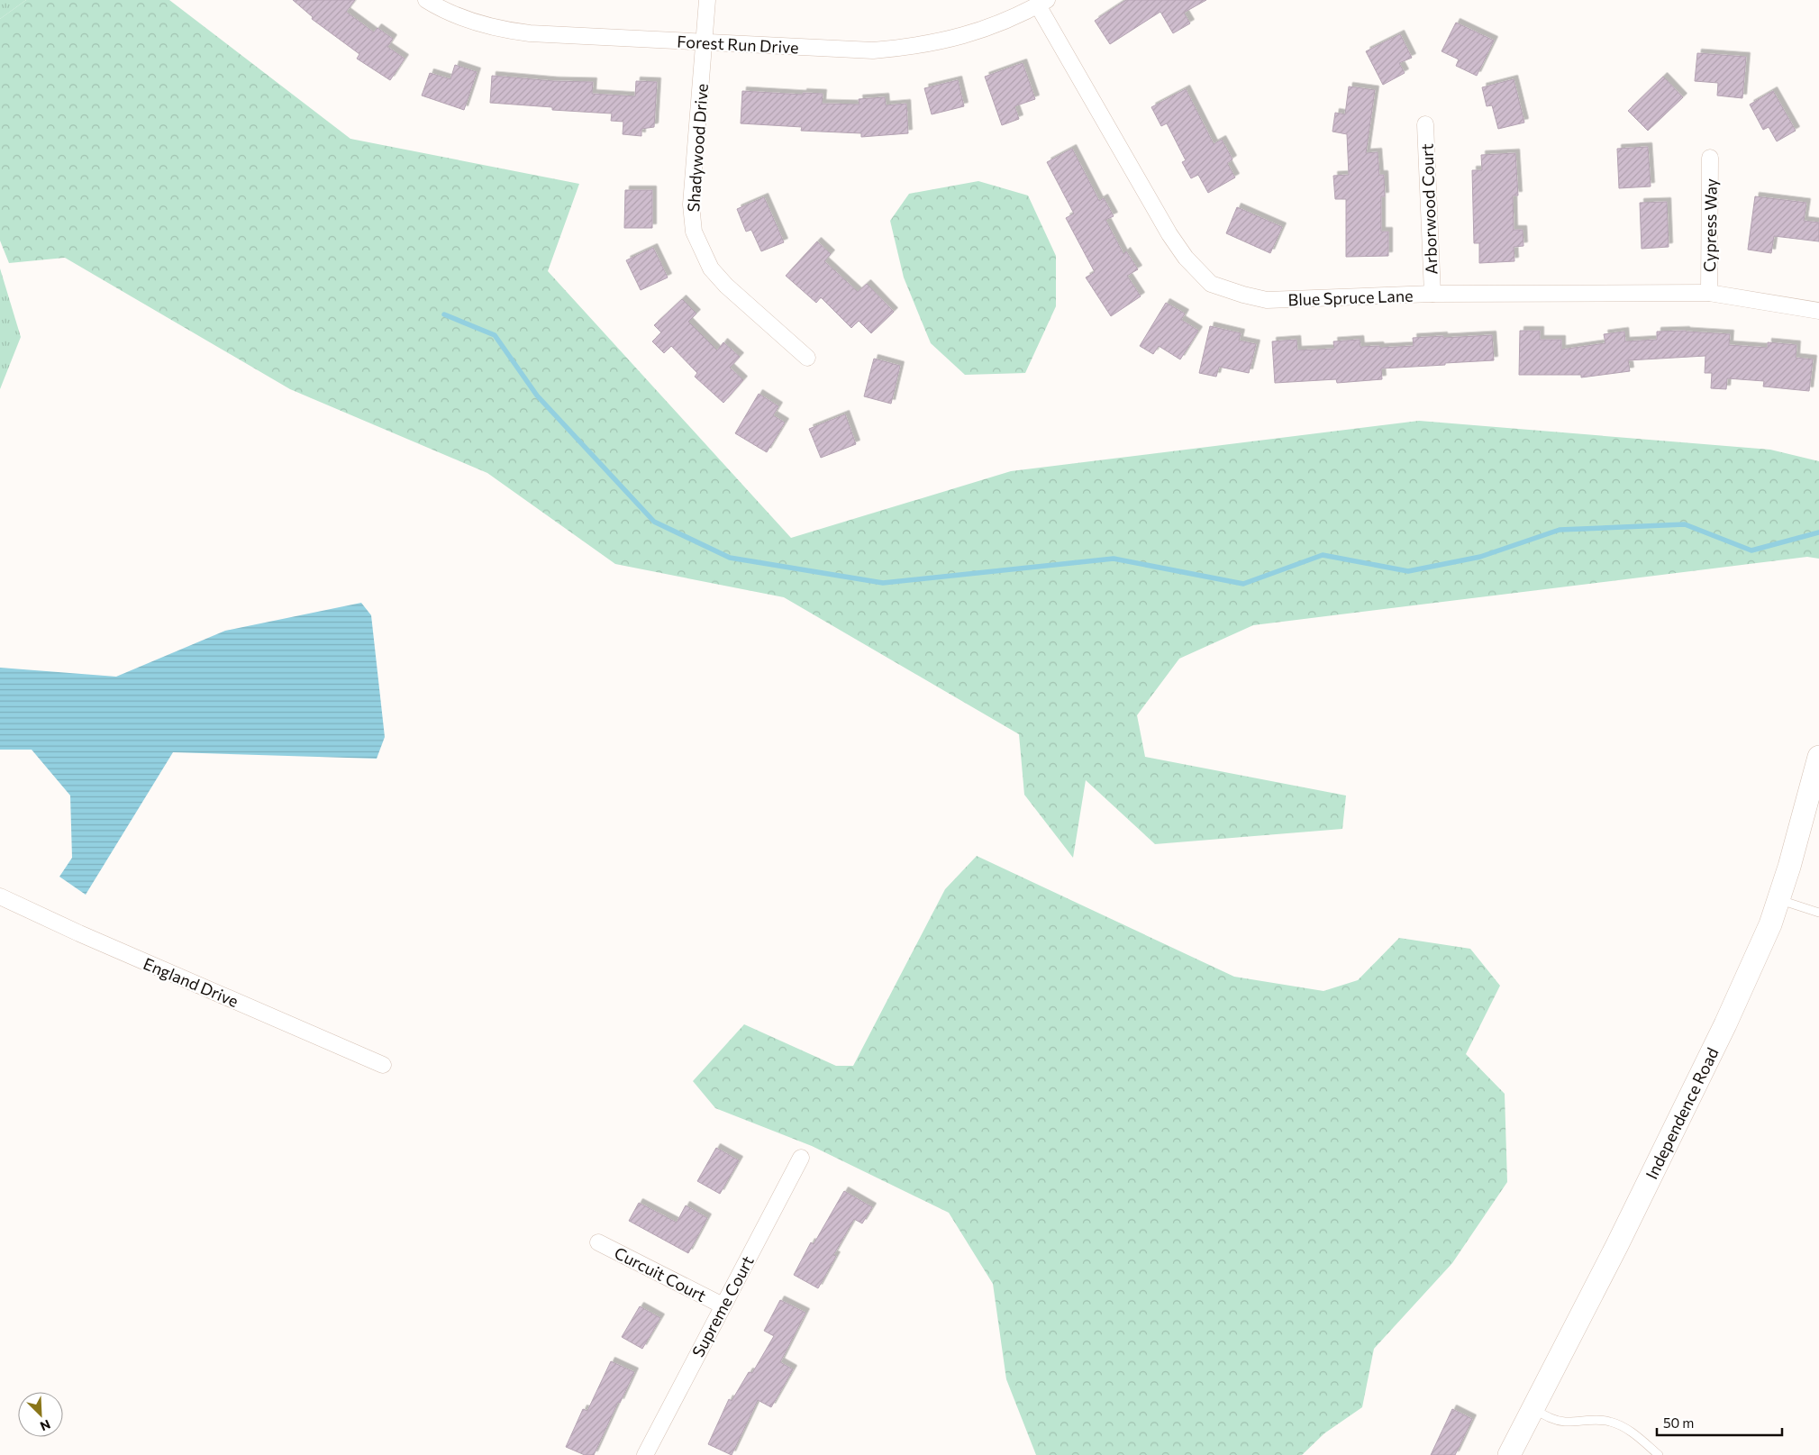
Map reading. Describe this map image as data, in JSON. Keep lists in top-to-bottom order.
{
  "streets": {
    "street": [
      "Forest Run Drive",
      "Shadywood Drive",
      "Arborwood Court",
      "Cypress Way",
      "Blue Spruce Lane",
      "England Drive",
      "Independence Road",
      "Curcuit Court",
      "Supreme Court"
    ]
  },
  "crossings": [
    ["Forest Run Drive", "Shadywood Drive"],
    ["Forest Run Drive", "Blue Spruce Lane"],
    ["Arborwood Court", "Blue Spruce Lane"],
    ["Cypress Way", "Blue Spruce Lane"],
    ["Curcuit Court", "Supreme Court"]
  ],
  "scale_bar": "50 m",
  "north": "bottom right"
}
